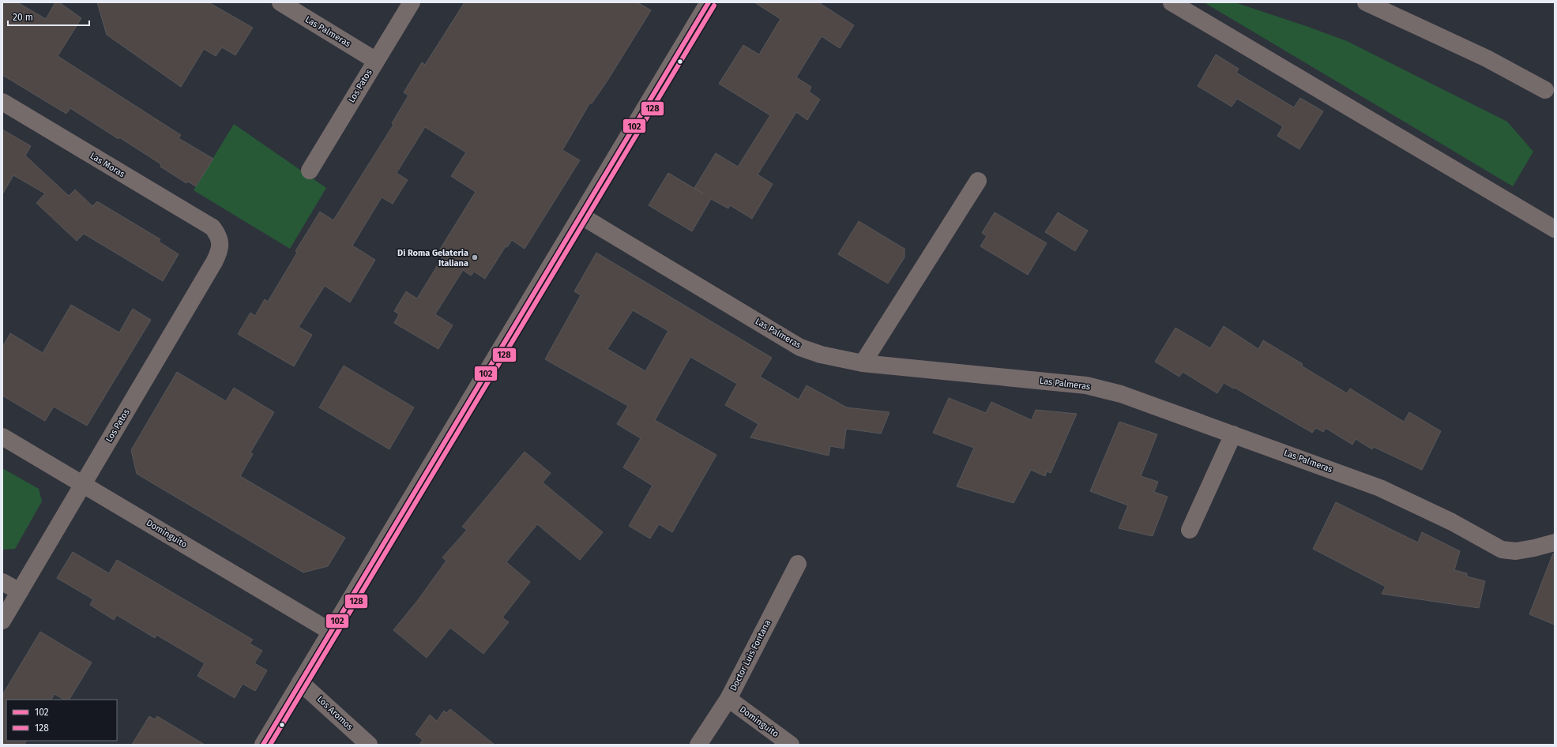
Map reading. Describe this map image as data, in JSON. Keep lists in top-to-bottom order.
{
  "streets": {
    "street": [
      "Las Palmeras",
      "Los Patos",
      "Las Moras",
      "Dominguito",
      "Doctor Luis Fontana",
      "Los Aromos"
    ]
  },
  "crossings": [
    ["Las Palmeras", "Los Patos"],
    ["Los Patos", "Las Moras"],
    ["Los Patos", "Dominguito"],
    ["Dominguito", "Doctor Luis Fontana"]
  ],
  "places": ["Di Roma Gelateria Italiana"],
  "lines": ["transit line 102", "transit line 128"],
  "legend": ["102", "128"],
  "scale_bar": "20 m"
}
